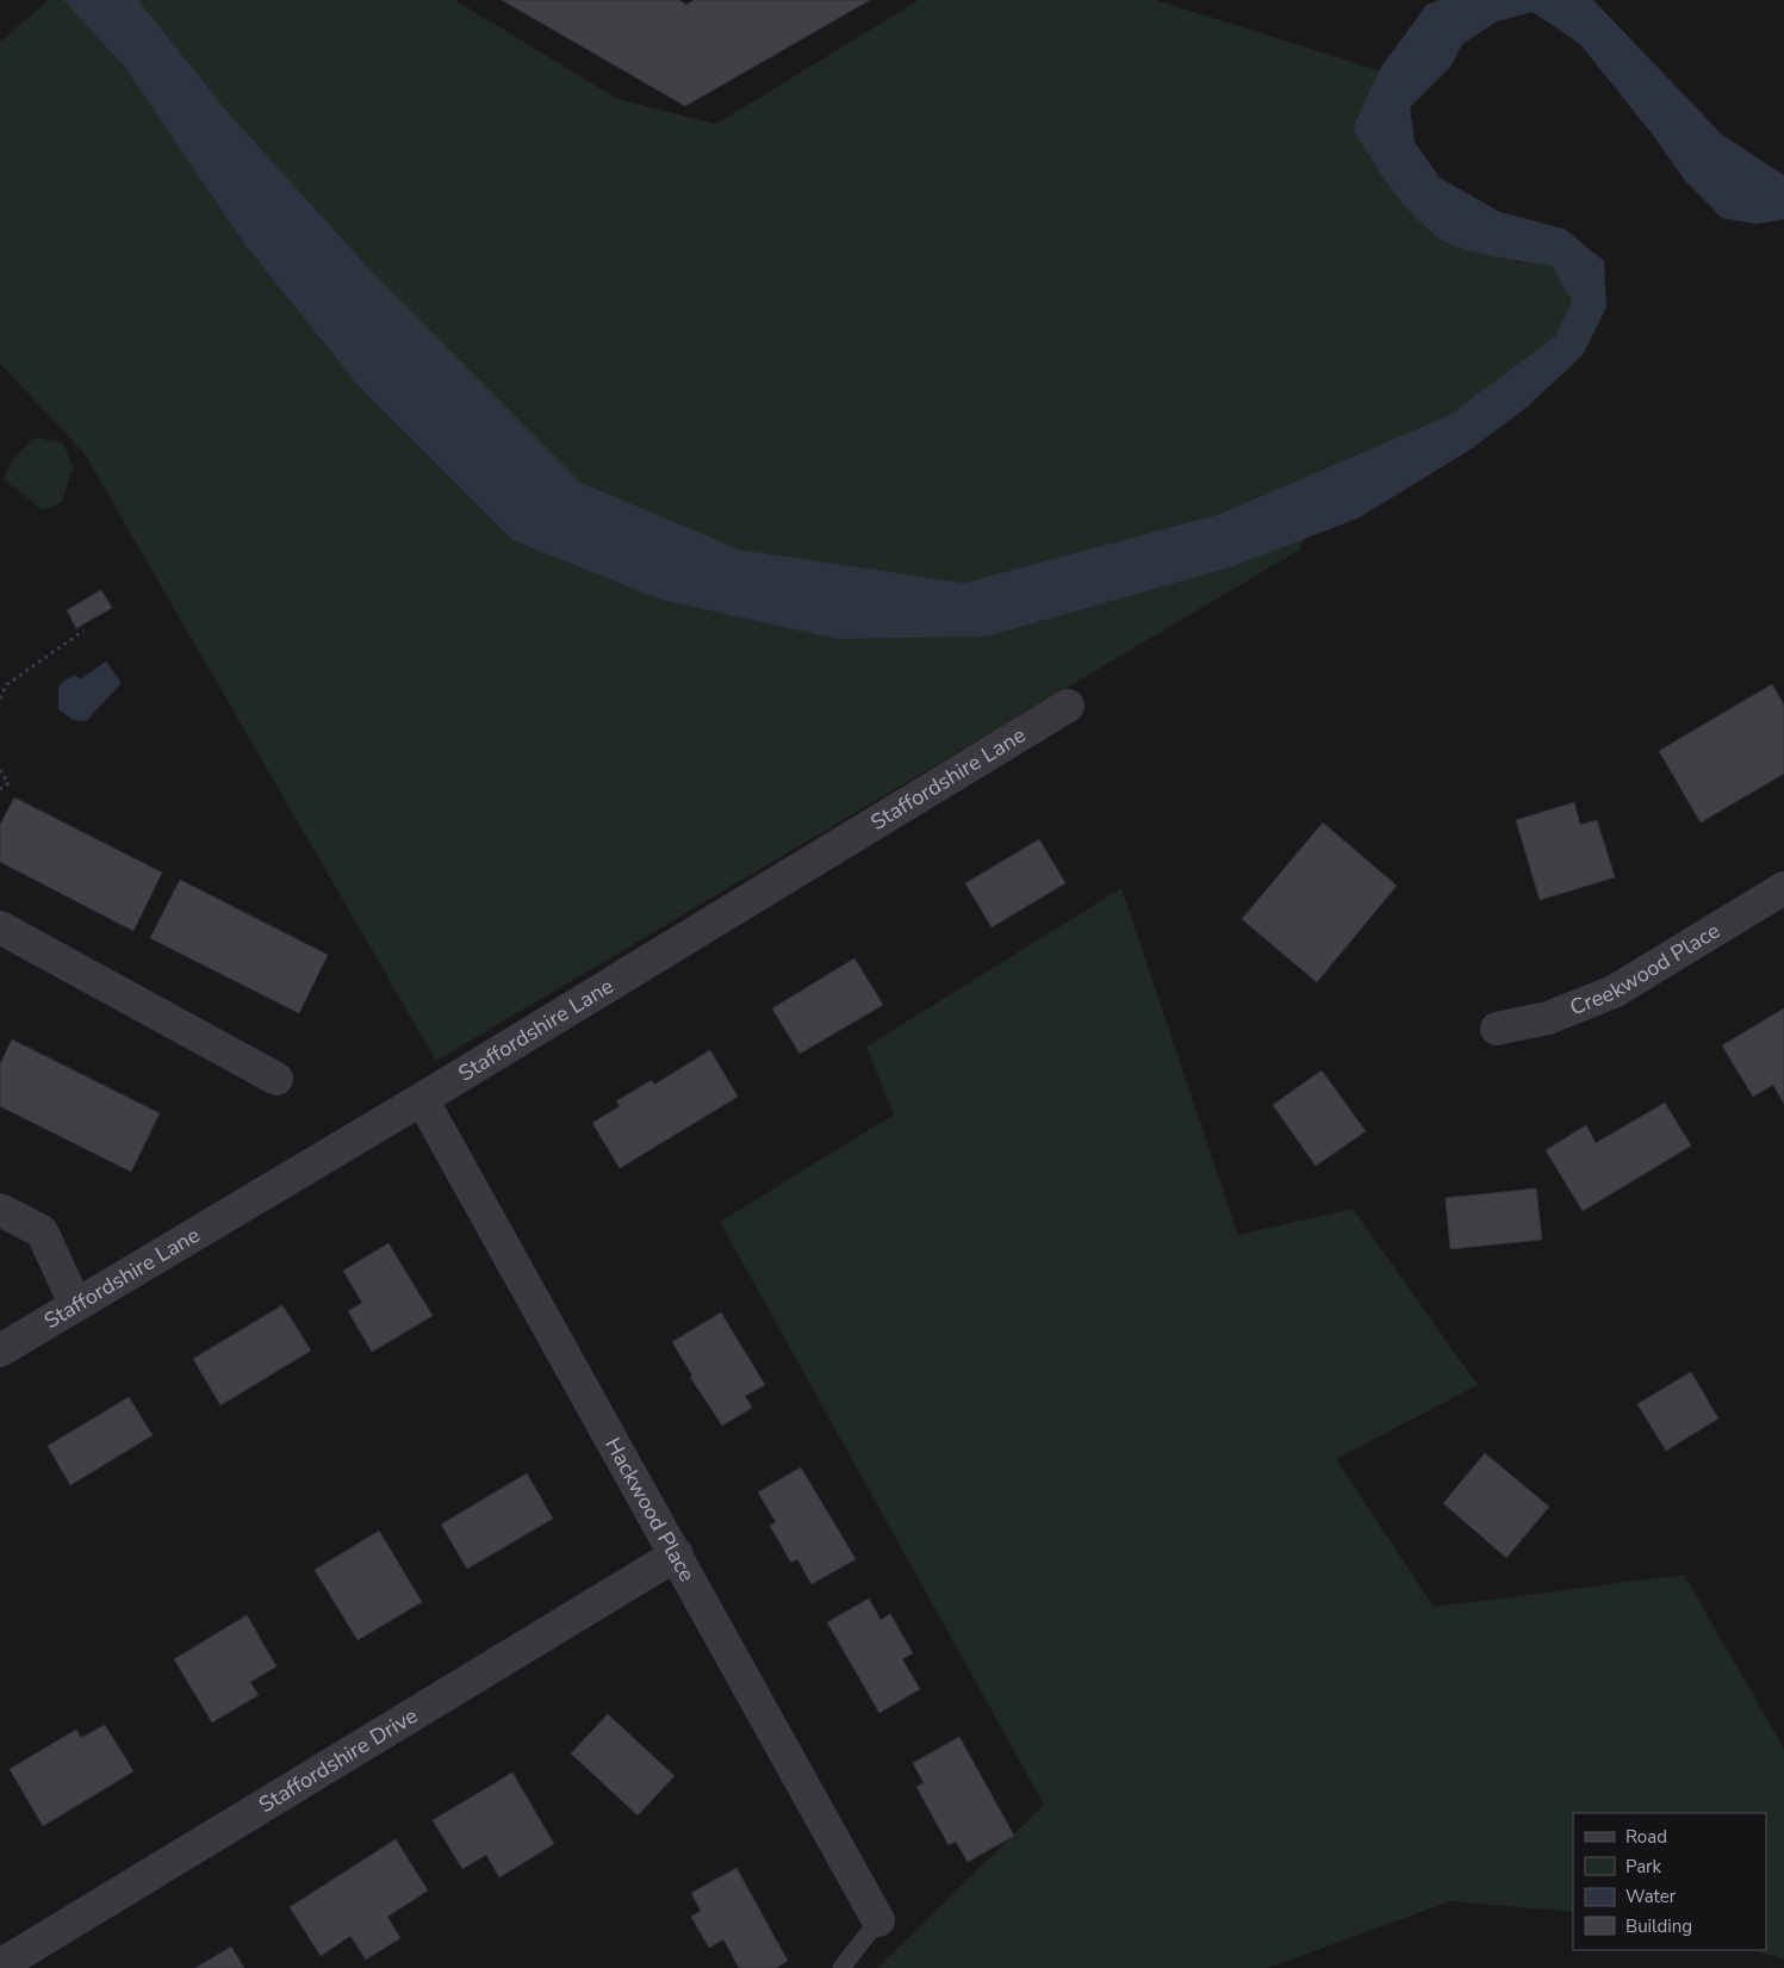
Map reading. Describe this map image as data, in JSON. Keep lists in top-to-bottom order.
{
  "streets": {
    "street": [
      "Staffordshire Lane",
      "Creekwood Place",
      "Hackwood Place",
      "Staffordshire Drive"
    ]
  },
  "crossings": [
    ["Staffordshire Lane", "Hackwood Place"],
    ["Hackwood Place", "Staffordshire Drive"]
  ],
  "legend": [
    "Road",
    "Park",
    "Water",
    "Building"
  ]
}
